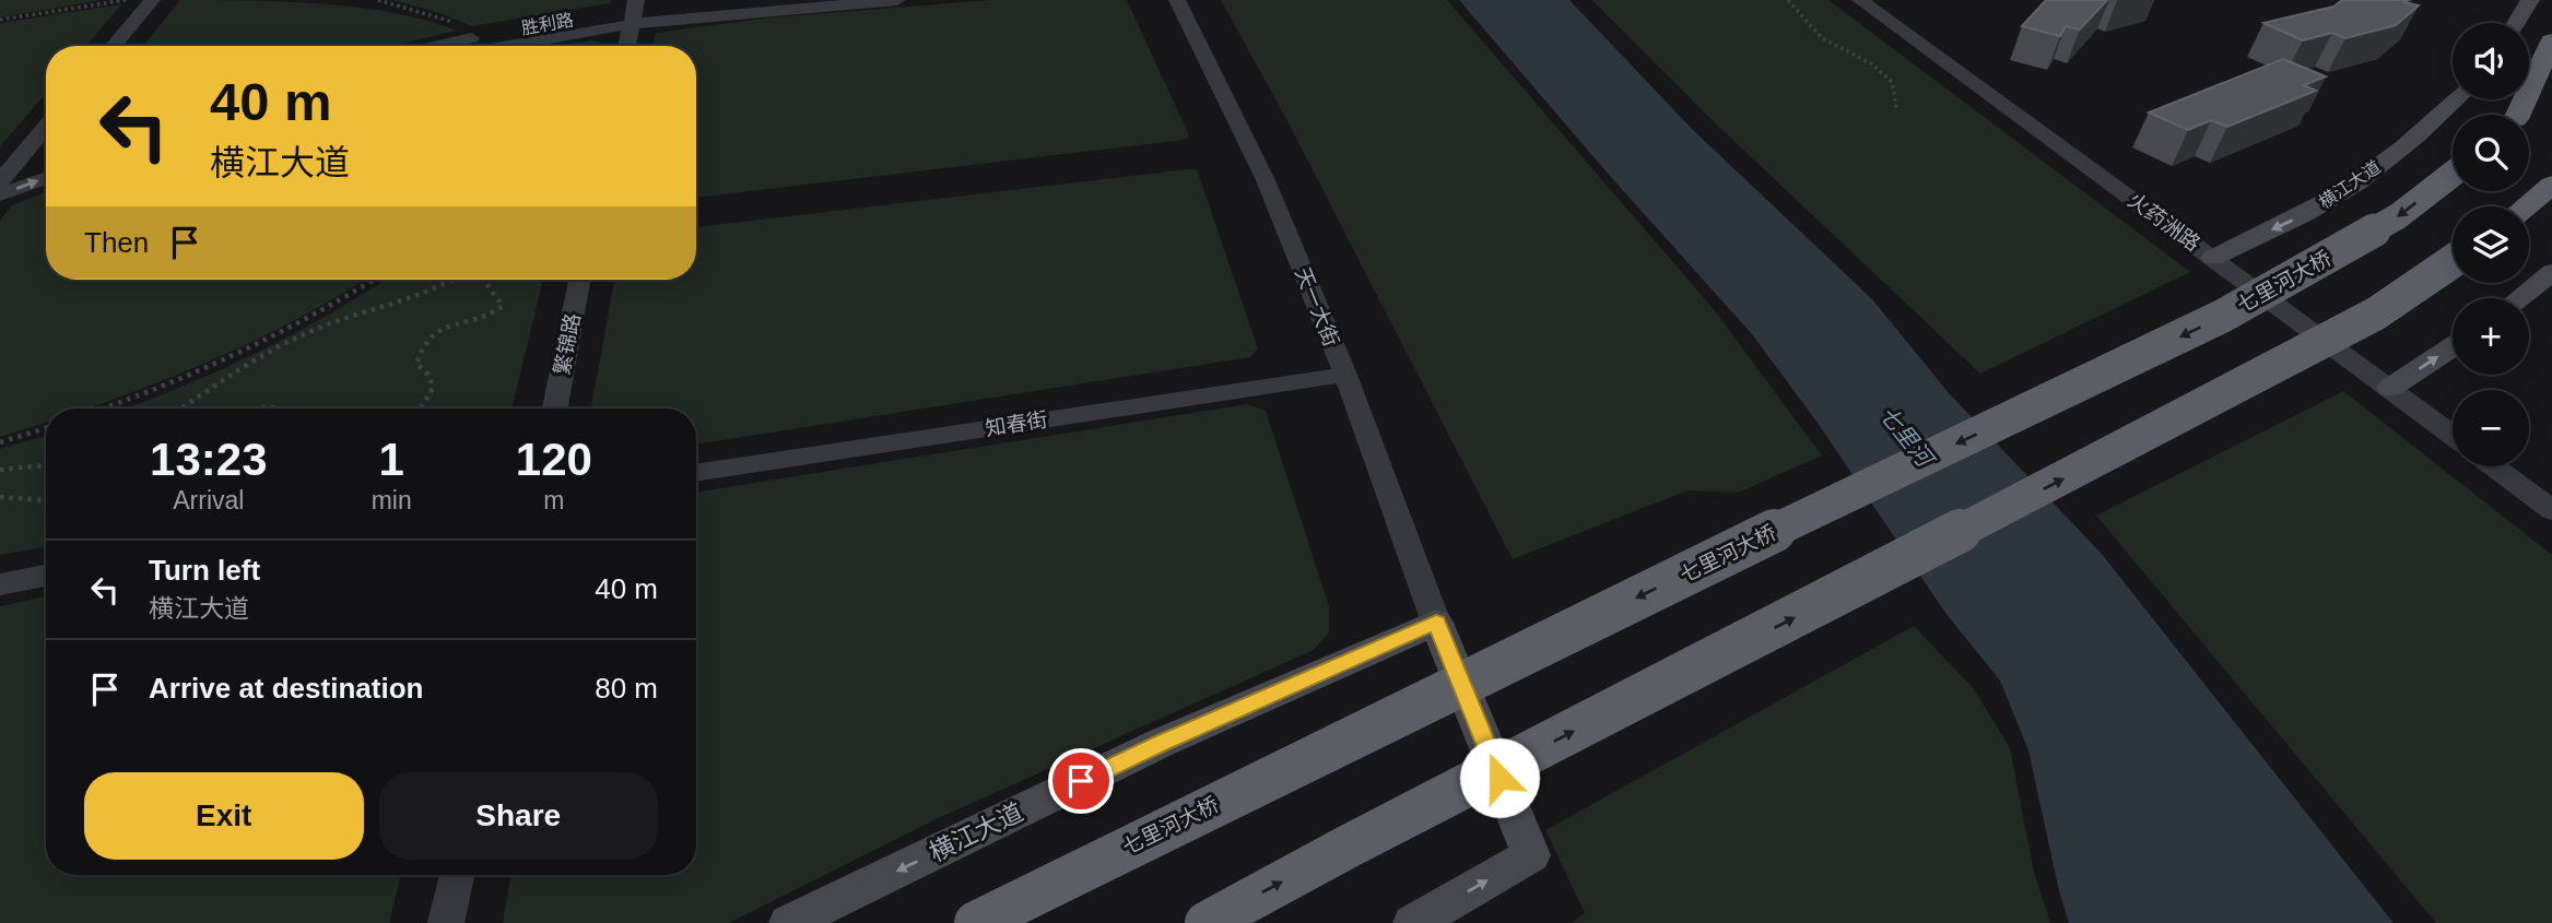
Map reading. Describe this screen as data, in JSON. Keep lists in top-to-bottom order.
{
  "streets": {
    "highway": ["七里河大桥"],
    "main road": ["横江大道"],
    "street": [
      "胜利路",
      "火药洲路",
      "天一大街",
      "繁锦路",
      "知春街"
    ]
  },
  "crossings": [
    ["横江大道", "火药洲路"],
    ["横江大道", "天一大街"],
    ["天一大街", "知春街"]
  ],
  "one_way": ["横江大道"],
  "water": ["七里河"],
  "page": {
    "map_buttons": ["+", "−"],
    "turn": ["40 m", "横江大道"],
    "then": "Then",
    "eta": [
      "13:23",
      "Arrival",
      "1",
      "min",
      "120",
      "m"
    ],
    "list": [
      {
        "name": "Turn left",
        "note": "横江大道",
        "value": "40 m"
      },
      {
        "name": "Arrive at destination",
        "value": "80 m"
      }
    ],
    "buttons": ["Exit", "Share"]
  }
}
